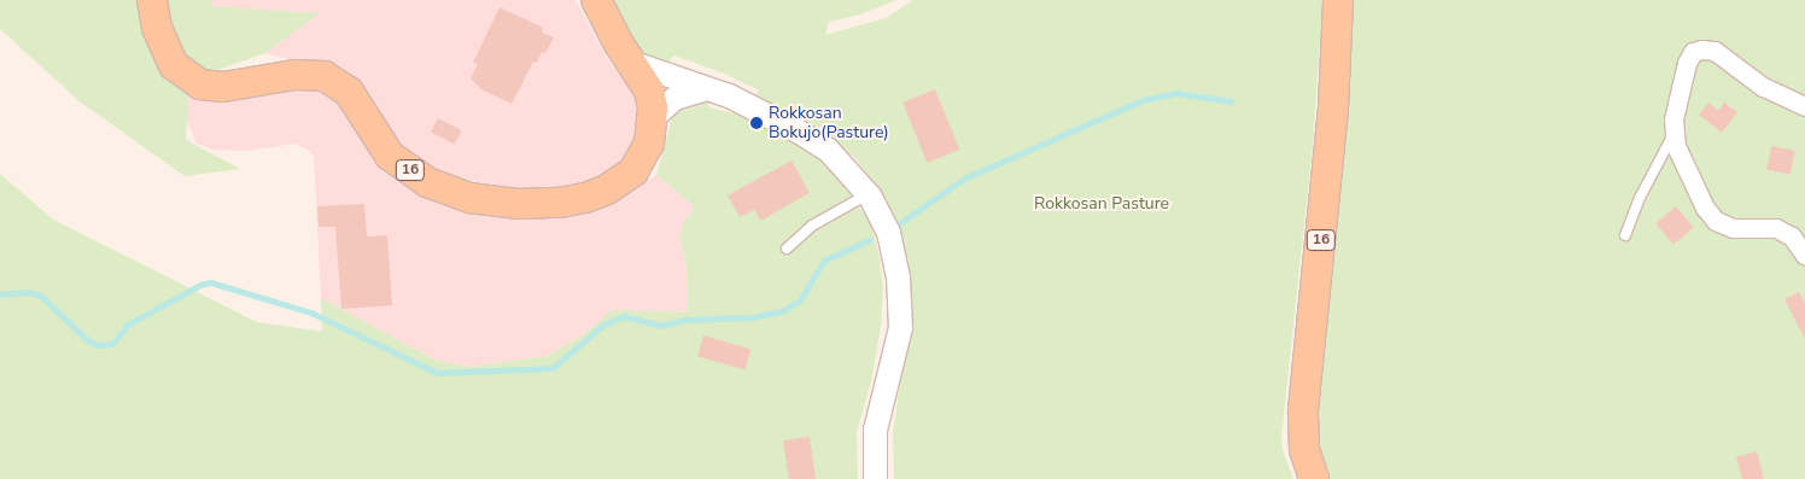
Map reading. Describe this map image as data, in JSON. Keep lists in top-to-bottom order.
{
  "streets": {
    "main road": ["16"]
  },
  "parks": ["Rokkosan Pasture"],
  "places": ["Rokkosan Bokujo(Pasture)"]
}
